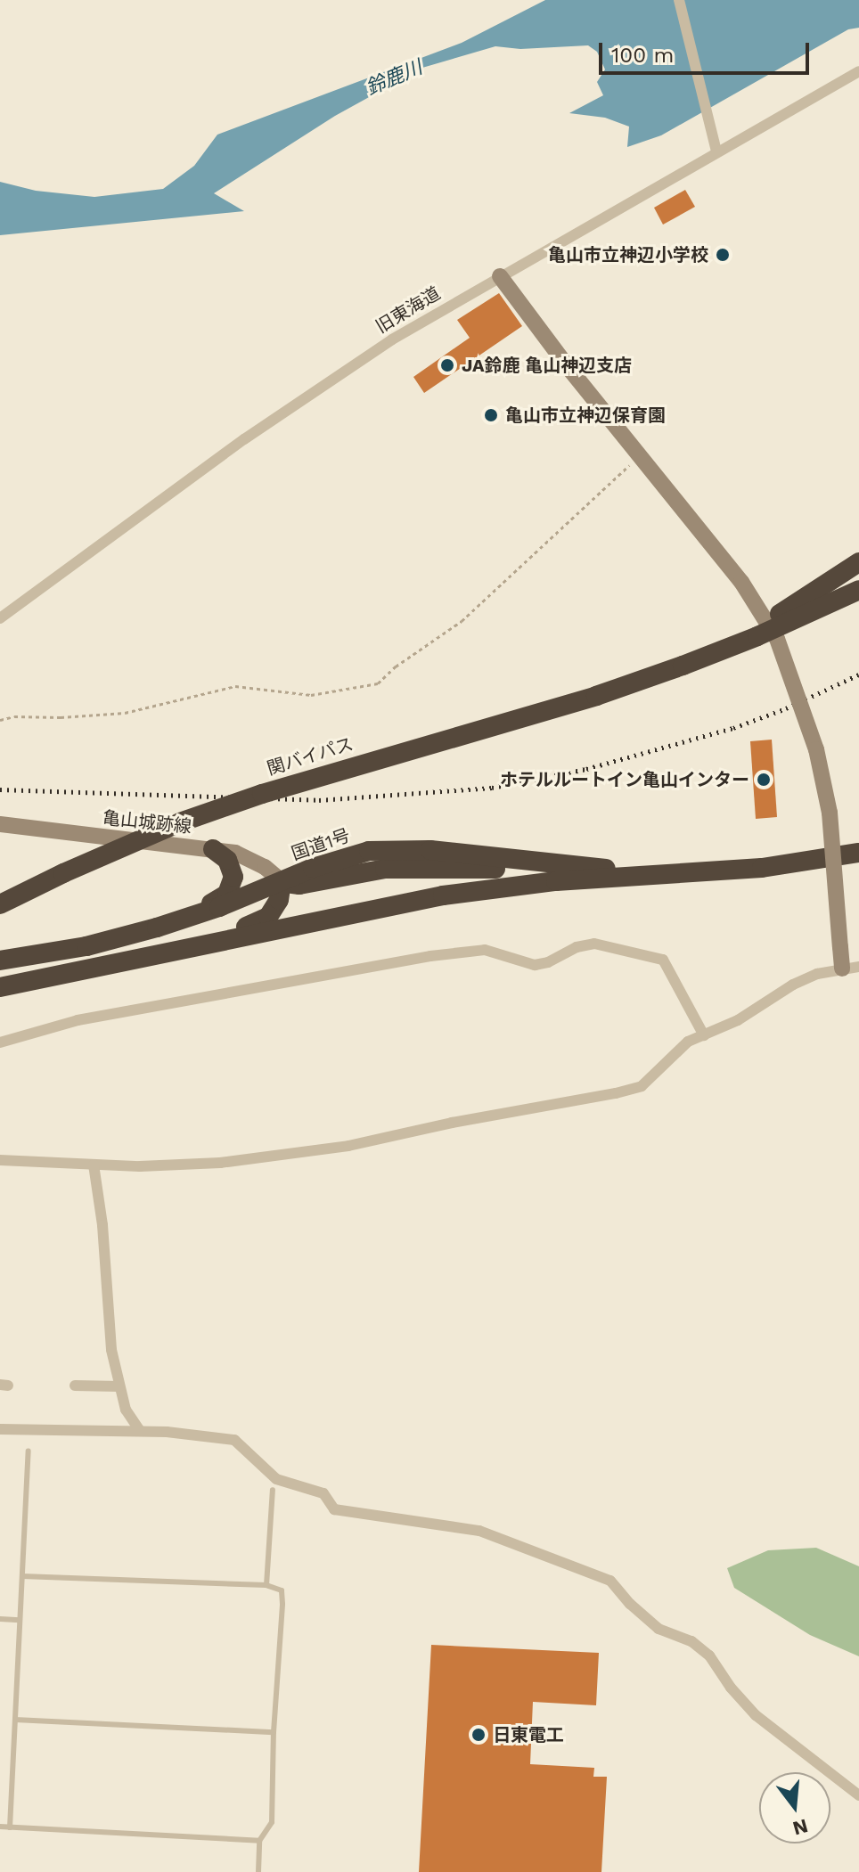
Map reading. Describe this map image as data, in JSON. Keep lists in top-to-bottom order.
{
  "streets": {
    "highway": ["関バイパス", "国道1号"],
    "street": ["旧東海道", "亀山城跡線"]
  },
  "crossings": [
    ["亀山城跡線", "国道1号"]
  ],
  "water": ["鈴鹿川"],
  "places": [
    "亀山市立神辺小学校",
    "JA鈴鹿 亀山神辺支店",
    "亀山市立神辺保育園",
    "ホテルルートイン亀山インター",
    "日東電工"
  ],
  "scale_bar": "100 m",
  "north": "bottom"
}
